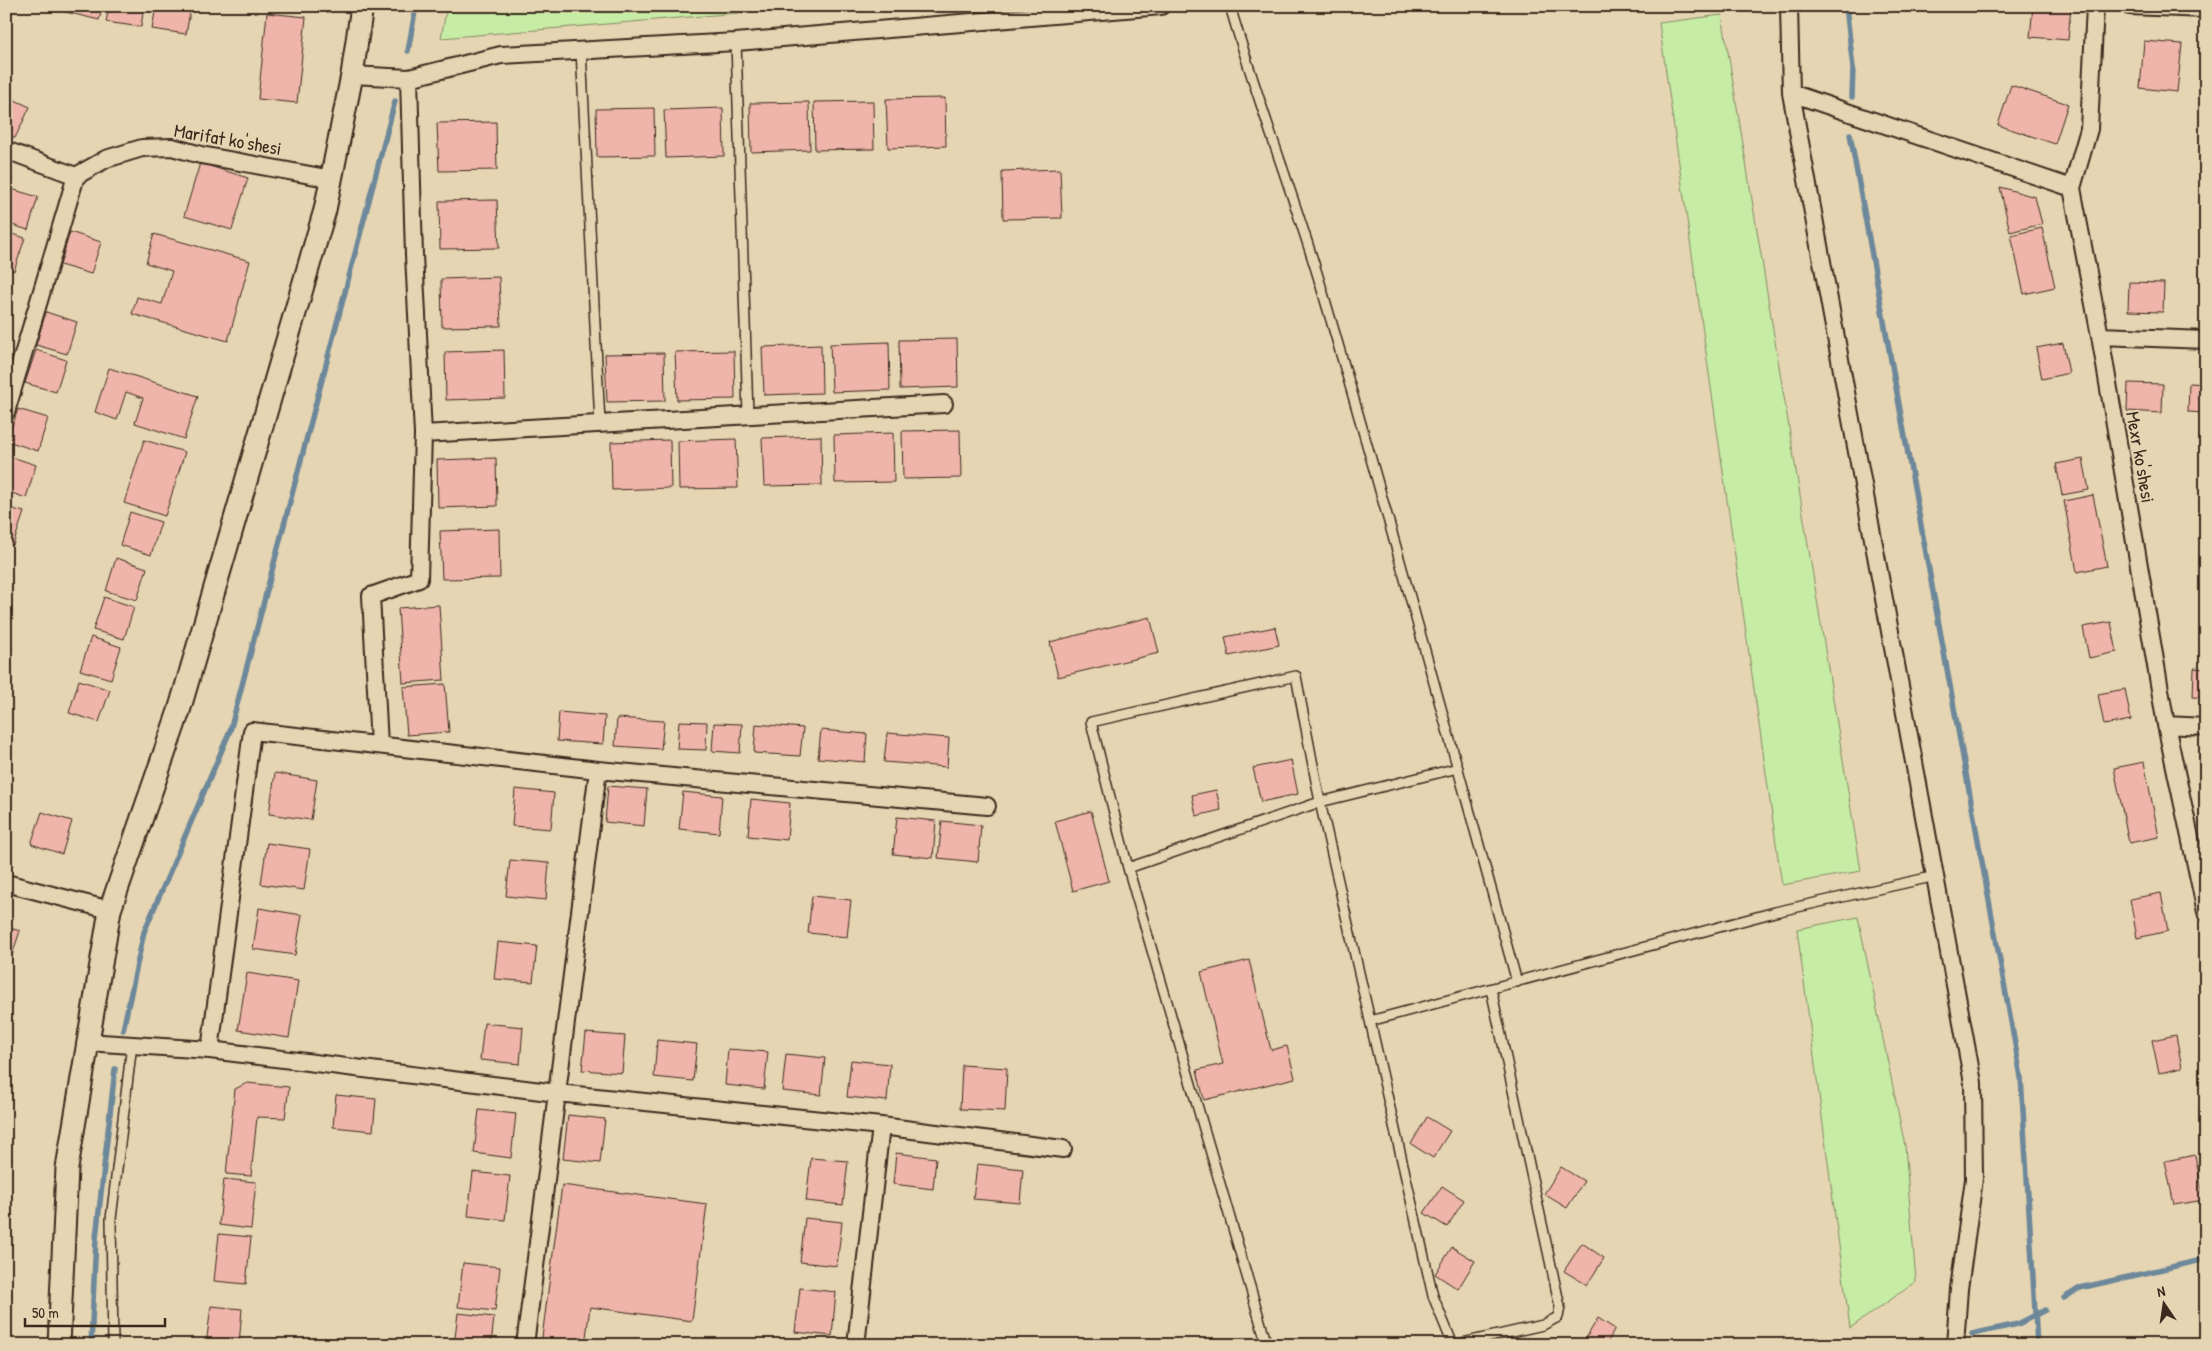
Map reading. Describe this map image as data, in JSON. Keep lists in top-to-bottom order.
{
  "streets": {
    "street": ["Marifat ko'shesi", "Mexr ko'shesi"]
  },
  "scale_bar": "50 m",
  "north": "top"
}
